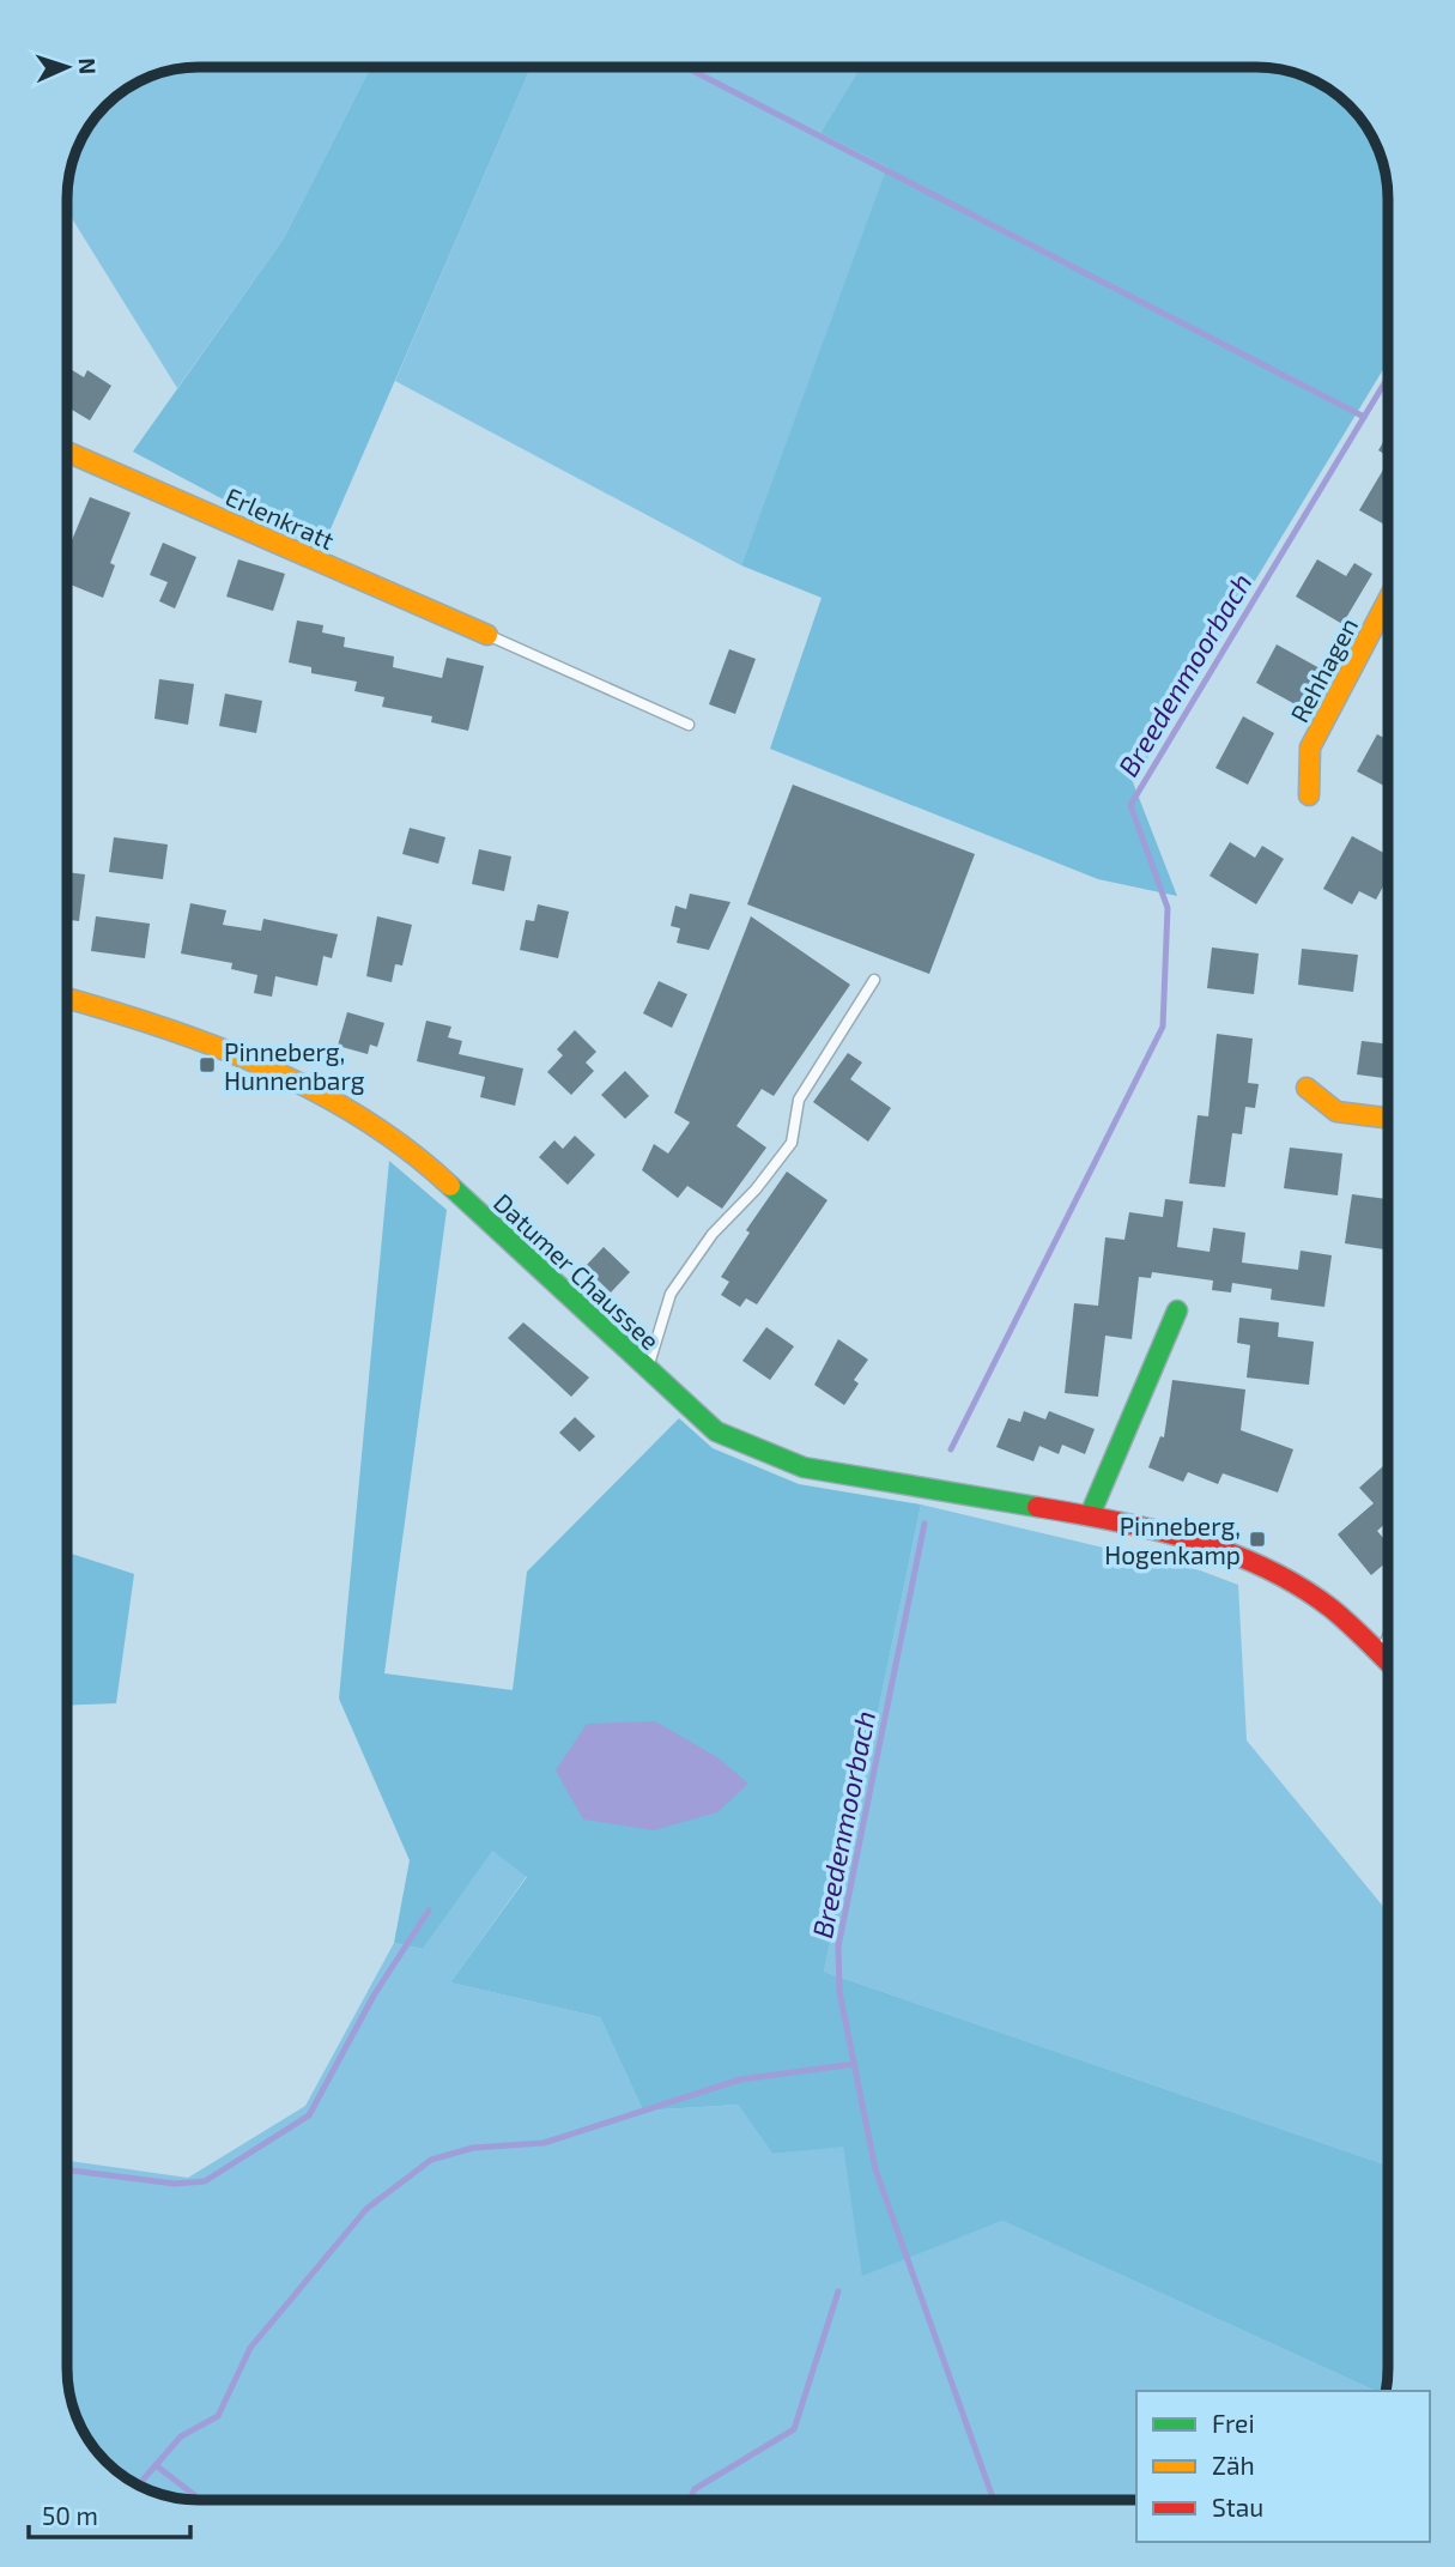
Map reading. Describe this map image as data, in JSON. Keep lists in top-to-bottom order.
{
  "streets": {
    "street": ["Erlenkratt", "Rehhagen", "Datumer Chaussee"]
  },
  "water": ["Breedenmoorbach"],
  "places": {
    "transit": ["Pinneberg, Hunnenbarg", "Pinneberg, Hogenkamp"]
  },
  "legend": ["Frei", "Zäh", "Stau"],
  "scale_bar": "50 m",
  "north": "right"
}
